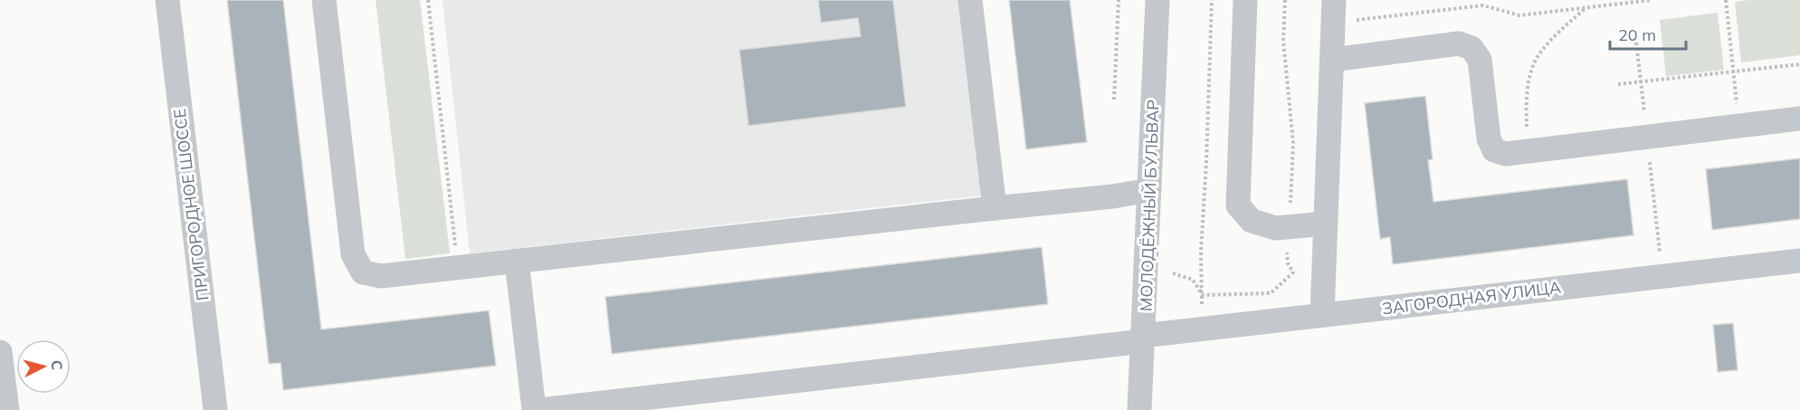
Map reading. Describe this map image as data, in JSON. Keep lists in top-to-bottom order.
{
  "streets": {
    "street": ["ПРИГОРОДНОЕ ШОССЕ", "МОЛОДЁЖНЫЙ БУЛЬВАР", "ЗАГОРОДНАЯ УЛИЦА"]
  },
  "crossings": [
    ["МОЛОДЁЖНЫЙ БУЛЬВАР", "ЗАГОРОДНАЯ УЛИЦА"]
  ],
  "scale_bar": "20 m",
  "north": "right"
}
